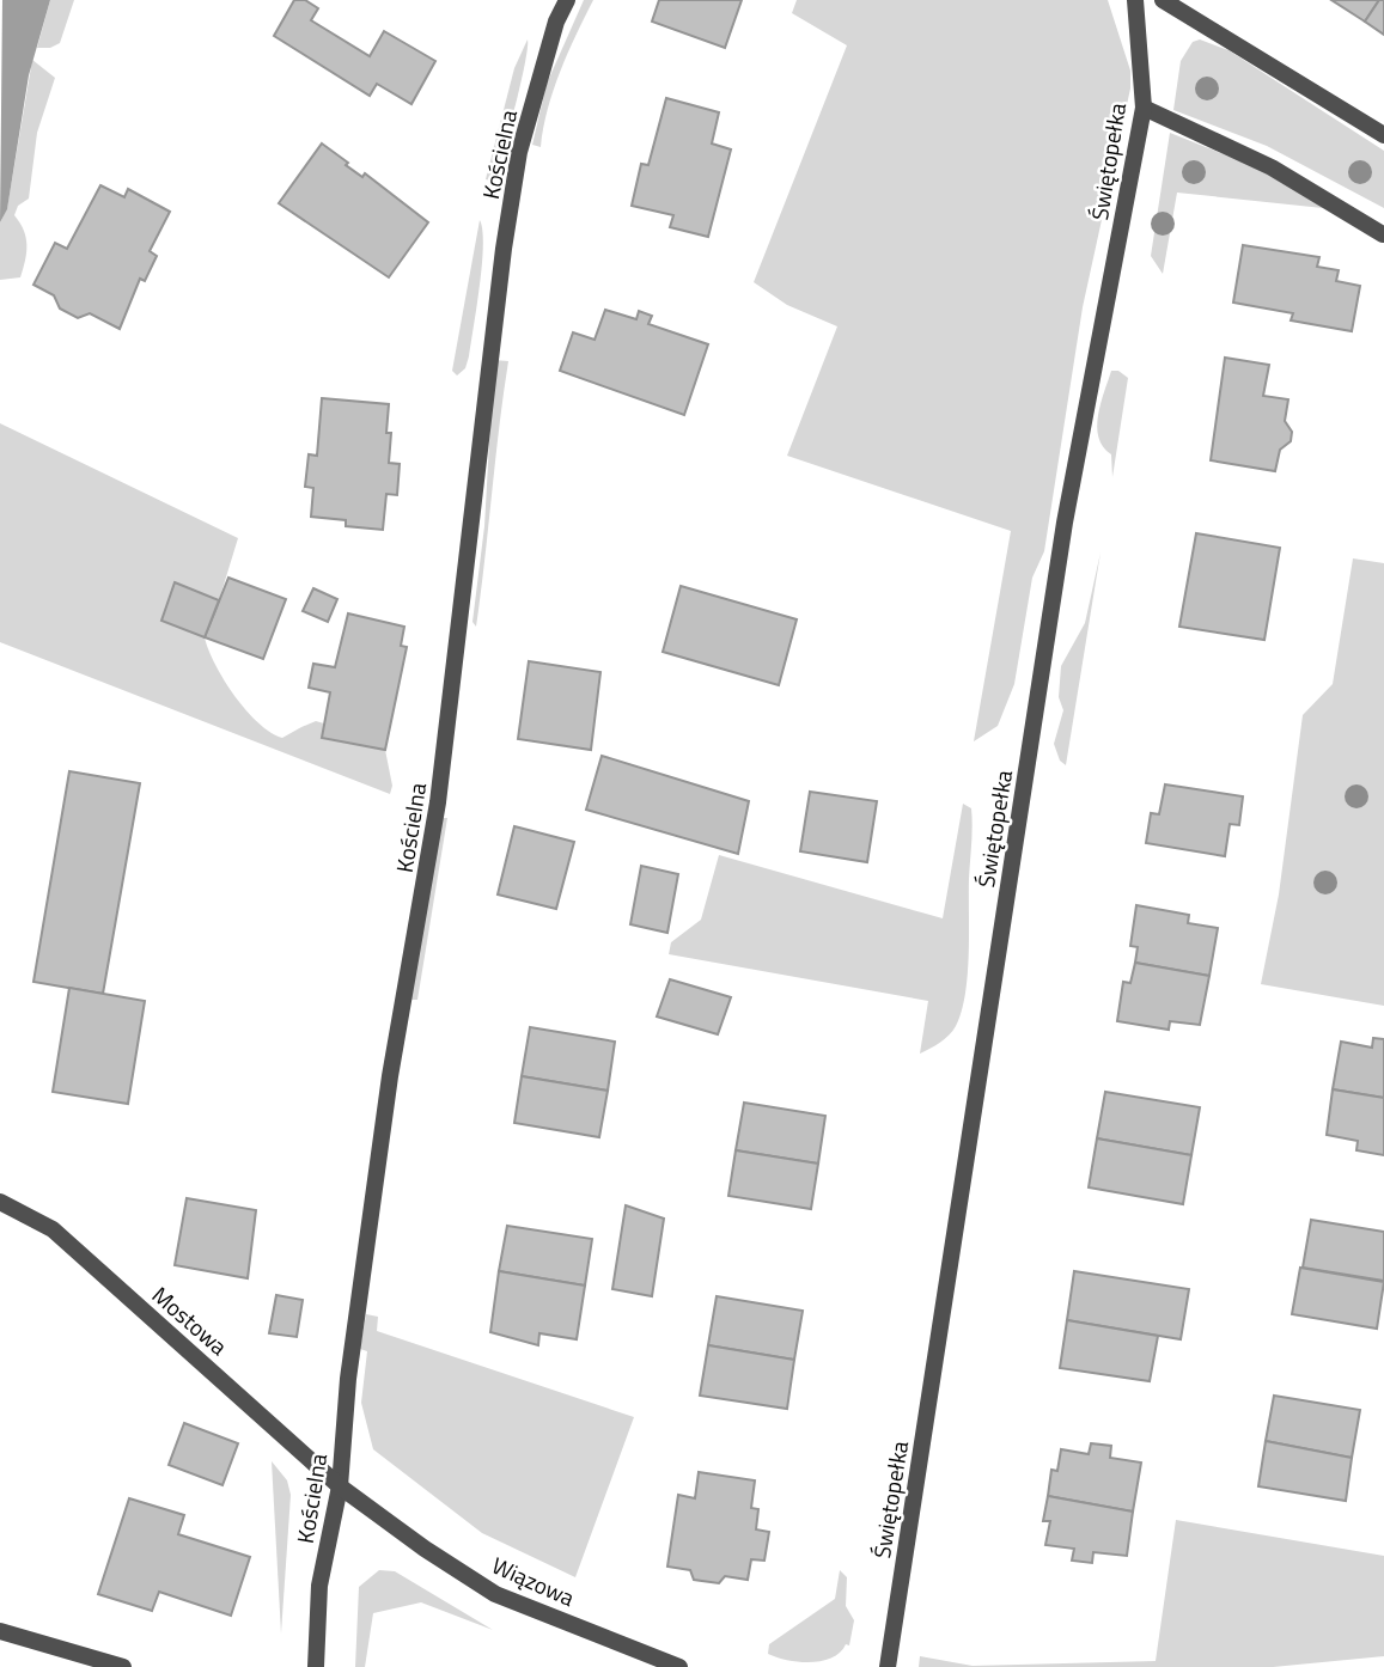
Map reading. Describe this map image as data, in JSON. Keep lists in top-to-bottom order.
{
  "streets": {
    "street": [
      "Kościelna",
      "Świętopełka",
      "Mostowa",
      "Wiązowa"
    ]
  },
  "crossings": [
    ["Kościelna", "Mostowa"],
    ["Kościelna", "Wiązowa"],
    ["Mostowa", "Wiązowa"]
  ]
}
